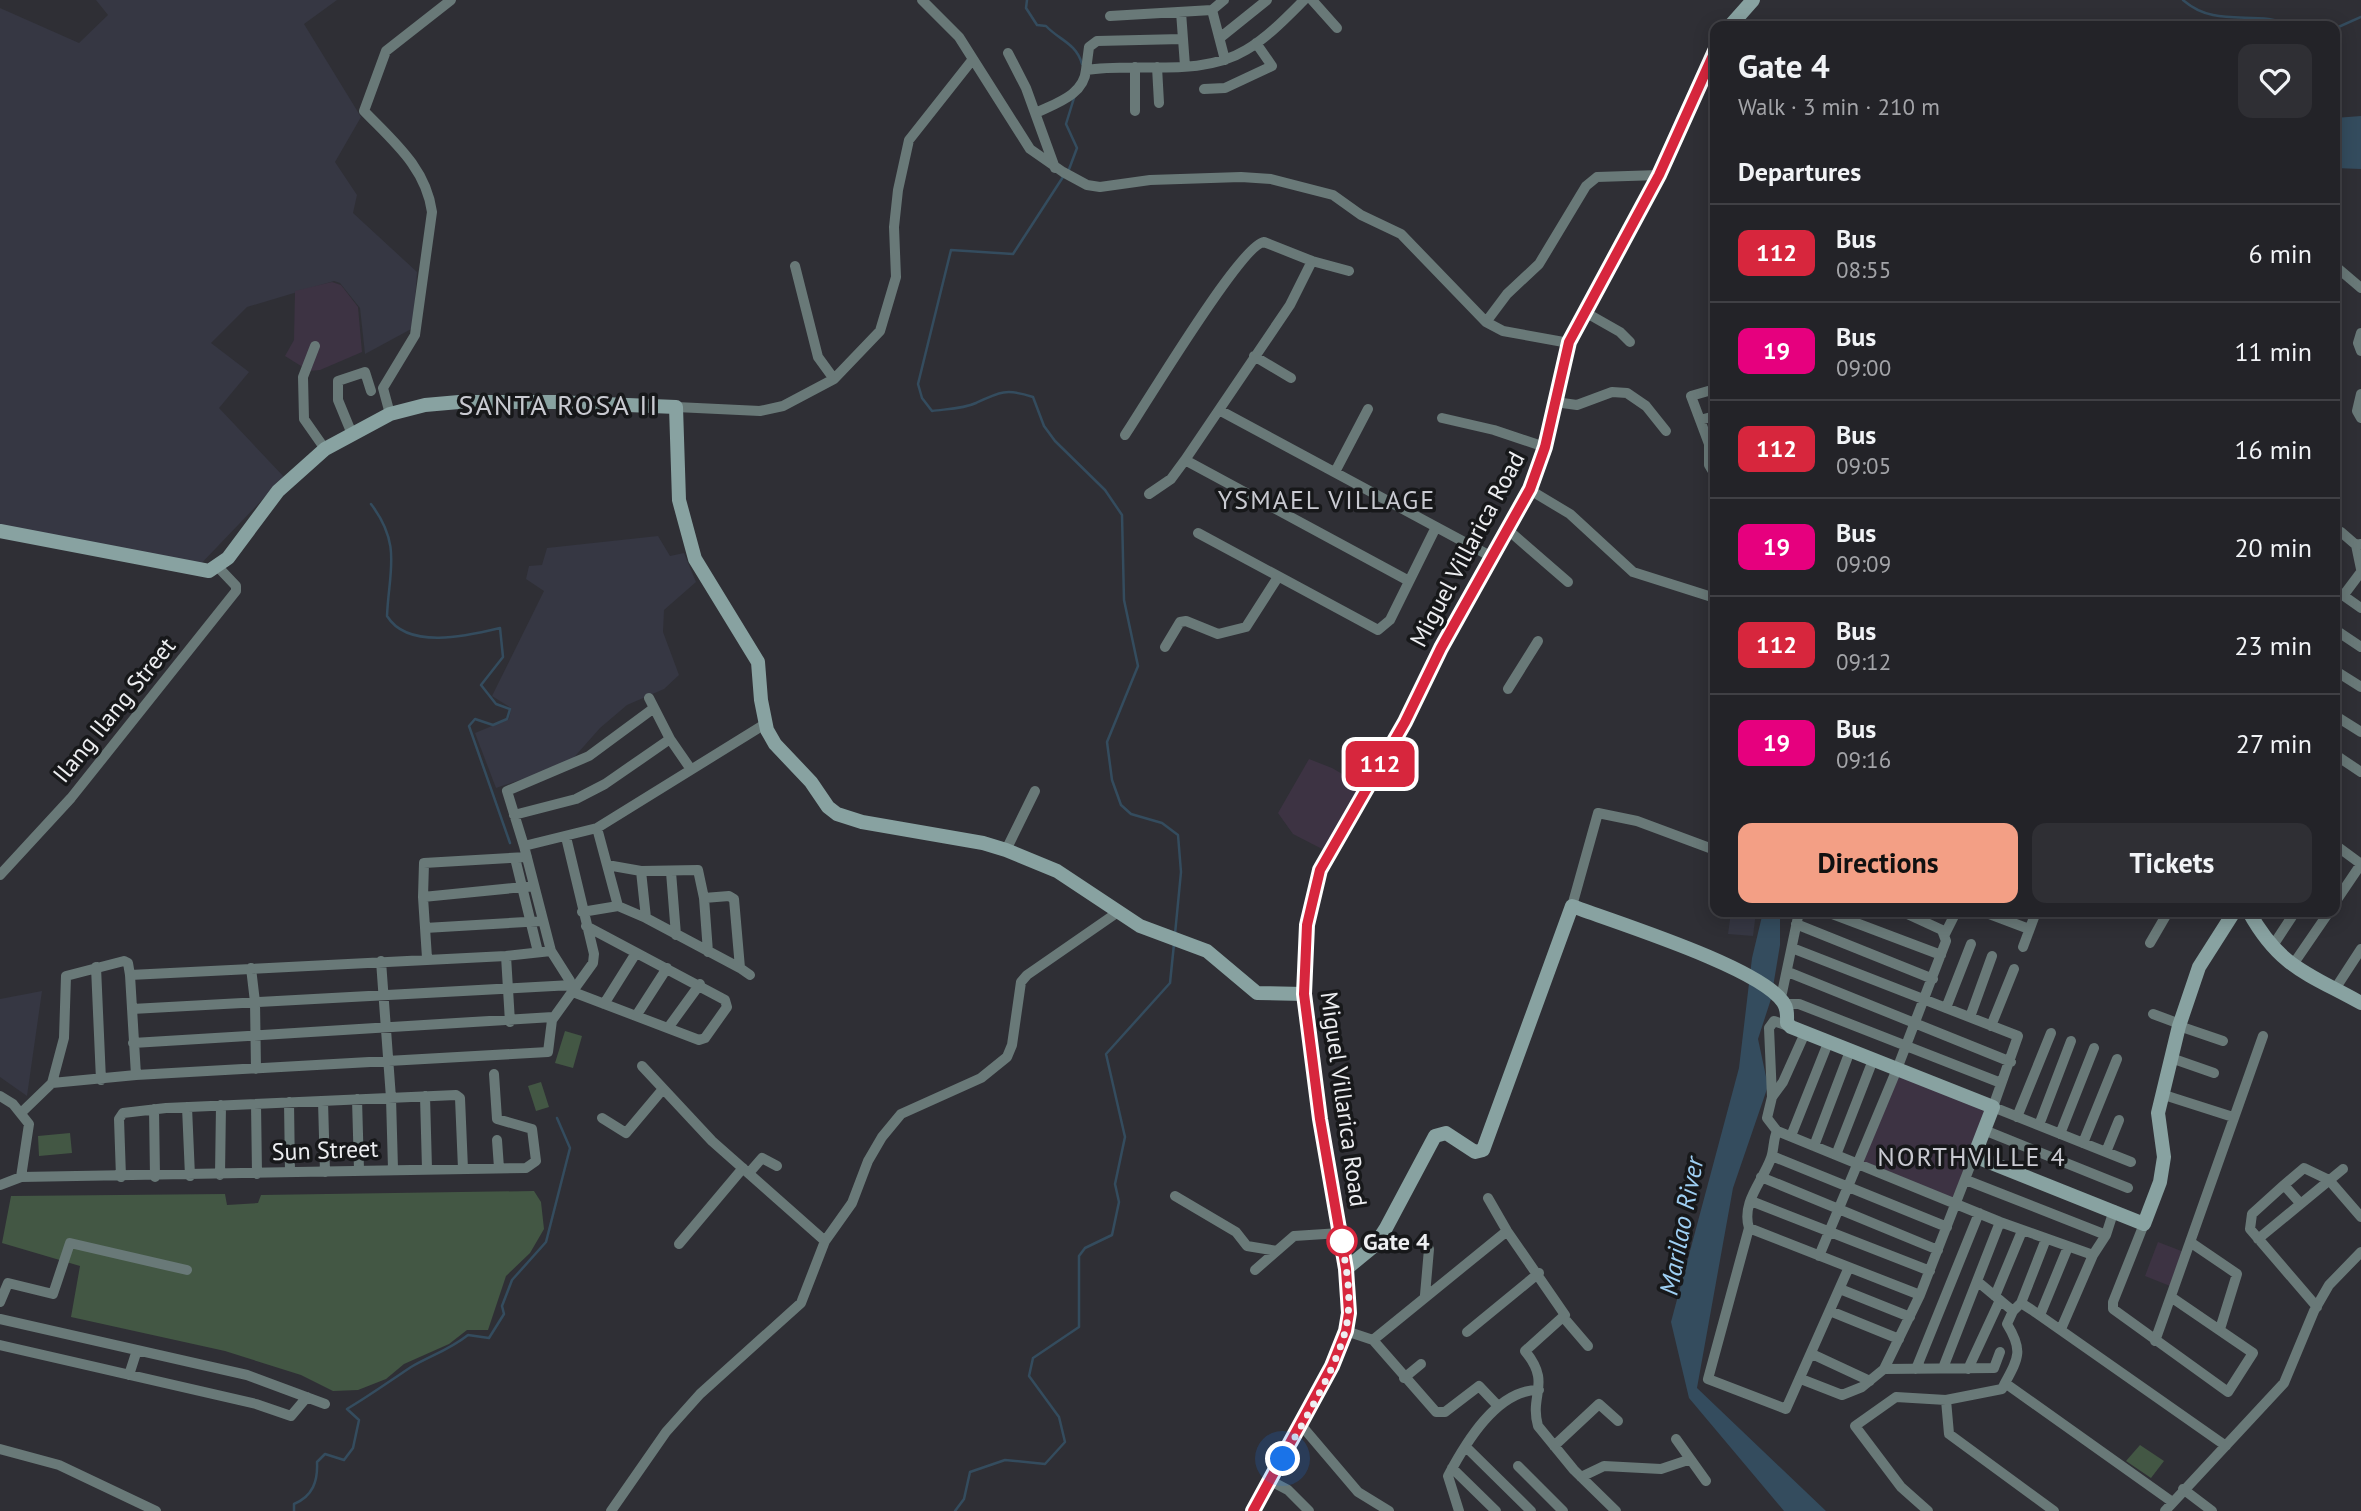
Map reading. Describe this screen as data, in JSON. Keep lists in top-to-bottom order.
{
  "streets": {
    "street": ["Miguel Villarica Road", "Ilang Ilang Street", "Sun Street"]
  },
  "districts": ["SANTA ROSA II", "YSMAEL VILLAGE", "NORTHVILLE 4"],
  "water": ["Marilao River"],
  "places": ["Gate 4"],
  "lines": ["bus line 112"],
  "page": {
    "on_map": "112",
    "heading": [
      ["Gate 4", "Walk · 3 min · 210 m"],
      "Departures"
    ],
    "list": [
      {
        "mark": "112",
        "name": "Bus",
        "note": "08:55",
        "value": "6 min"
      },
      {
        "mark": "19",
        "name": "Bus",
        "note": "09:00",
        "value": "11 min"
      },
      {
        "mark": "112",
        "name": "Bus",
        "note": "09:05",
        "value": "16 min"
      },
      {
        "mark": "19",
        "name": "Bus",
        "note": "09:09",
        "value": "20 min"
      },
      {
        "mark": "112",
        "name": "Bus",
        "note": "09:12",
        "value": "23 min"
      },
      {
        "mark": "19",
        "name": "Bus",
        "note": "09:16",
        "value": "27 min"
      }
    ],
    "buttons": ["Directions", "Tickets"]
  }
}
